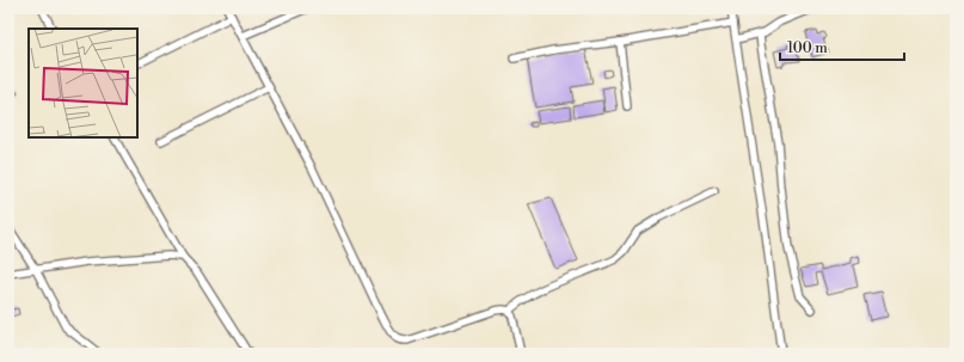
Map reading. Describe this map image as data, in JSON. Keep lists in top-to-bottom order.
{
  "scale_bar": "100 m"
}
